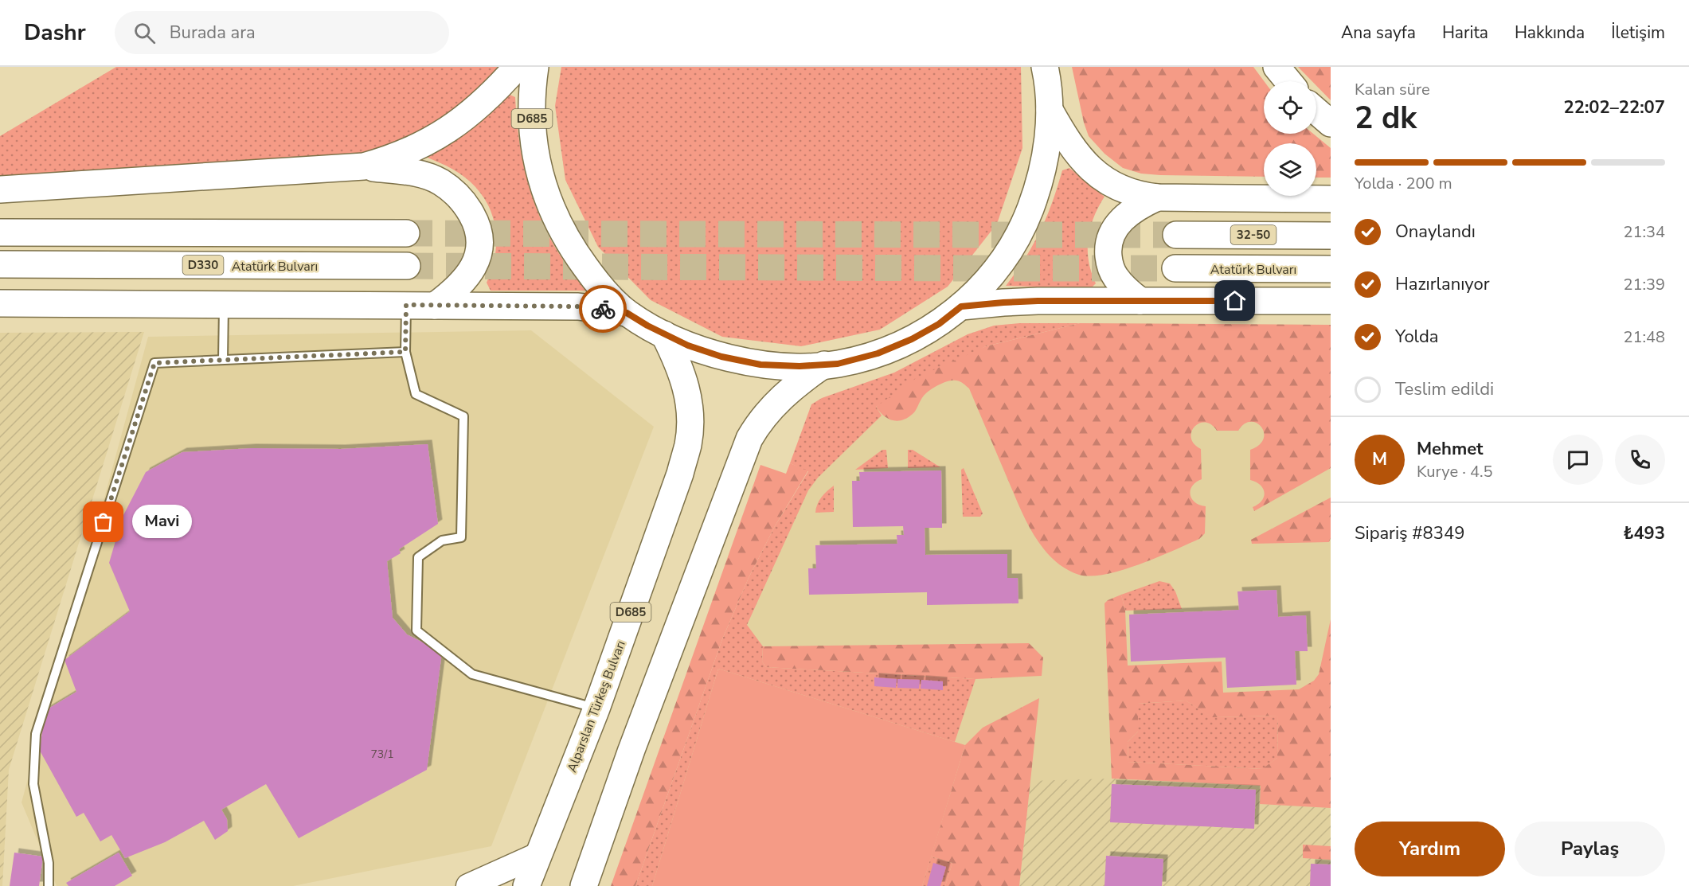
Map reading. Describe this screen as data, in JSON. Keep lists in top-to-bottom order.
{
  "streets": {
    "main road": [
      "D685",
      "32-50",
      "D330",
      "Atatürk Bulvarı",
      "Alparslan Türkeş Bulvarı"
    ]
  },
  "crossings": [
    ["D685", "Alparslan Türkeş Bulvarı"]
  ],
  "places": ["Mavi"],
  "house_numbers": ["73/1"],
  "page": {
    "header": "Dashr",
    "search": "Burada ara",
    "nav": [
      "Ana sayfa",
      "Harita",
      "Hakkında",
      "İletişim"
    ],
    "heading": ["2 dk", "Kalan süre", "22:02–22:07"],
    "panel": [
      "Mehmet",
      "Kurye · 4.5",
      "Sipariş #8349",
      "₺493"
    ],
    "bar": "Yolda · 200 m",
    "list": [
      ["Onaylandı", "21:34"],
      ["Hazırlanıyor", "21:39"],
      ["Yolda", "21:48"],
      "Teslim edildi"
    ],
    "round": "M",
    "bubble": "Mavi",
    "buttons": ["Yardım", "Paylaş"]
  }
}
